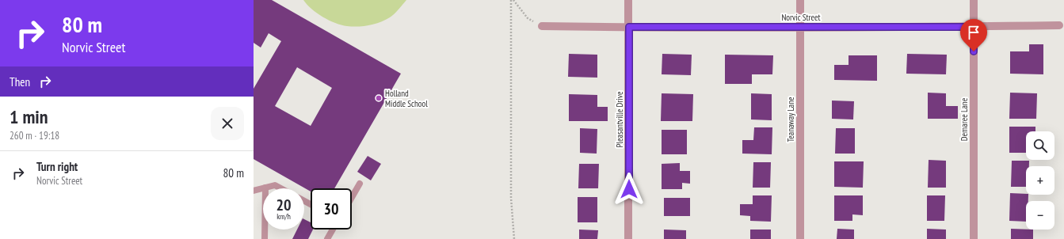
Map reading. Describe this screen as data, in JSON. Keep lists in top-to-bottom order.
{
  "streets": {
    "street": [
      "Norvic Street",
      "Pleasantville Drive",
      "Teanaway Lane",
      "Demaree Lane"
    ]
  },
  "crossings": [
    ["Norvic Street", "Pleasantville Drive"],
    ["Norvic Street", "Teanaway Lane"],
    ["Norvic Street", "Demaree Lane"]
  ],
  "places": ["Holland Middle School"],
  "page": {
    "turn": ["80 m", "Norvic Street"],
    "then": "Then",
    "heading": ["1 min", "260 m · 19:18"],
    "map_buttons": ["+", "−"],
    "list": [
      {
        "name": "Turn right",
        "note": "Norvic Street",
        "value": "80 m"
      }
    ],
    "speed": "20 km/h",
    "limit": "30"
  }
}
